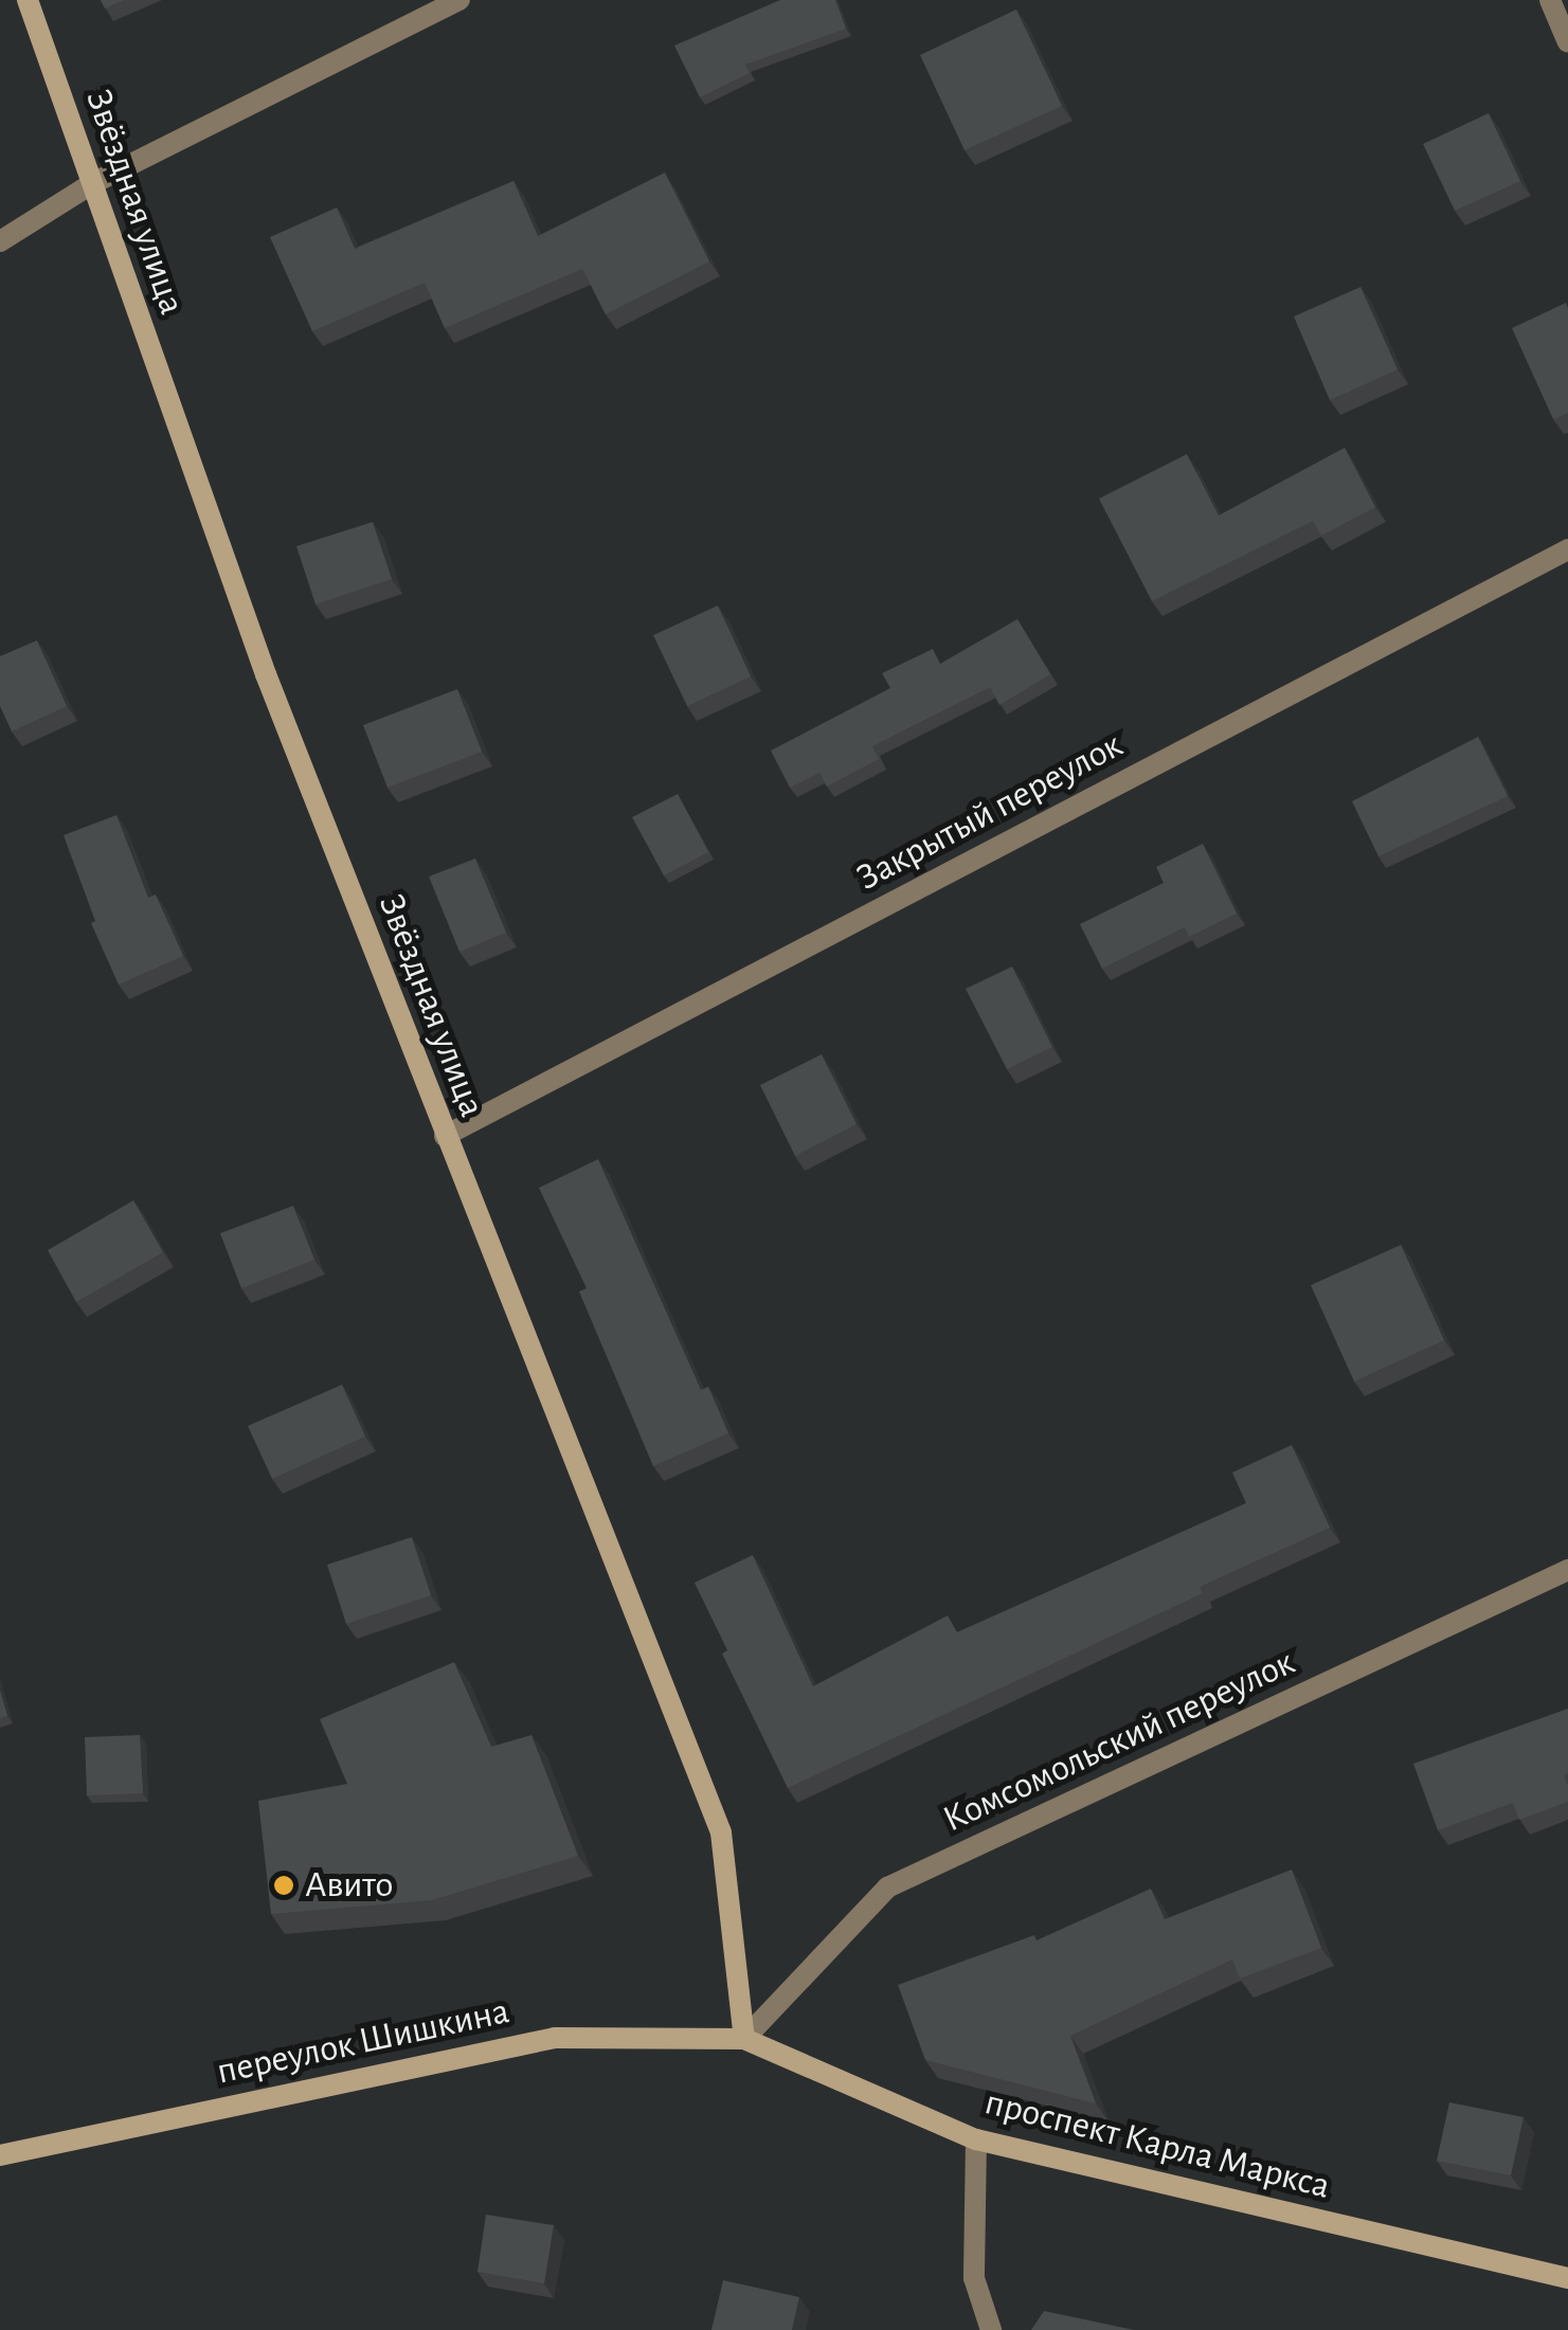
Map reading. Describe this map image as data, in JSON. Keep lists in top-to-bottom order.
{
  "streets": {
    "main road": ["Звёздная улица", "переулок Шишкина", "проспект Карла Маркса"],
    "street": ["Закрытый переулок", "Комсомольский переулок"]
  },
  "crossings": [
    ["Звёздная улица", "Закрытый переулок"],
    ["Звёздная улица", "Комсомольский переулок"],
    ["Звёздная улица", "переулок Шишкина"],
    ["Звёздная улица", "проспект Карла Маркса"],
    ["Комсомольский переулок", "переулок Шишкина"],
    ["Комсомольский переулок", "проспект Карла Маркса"],
    ["переулок Шишкина", "проспект Карла Маркса"]
  ],
  "places": ["Авито"]
}
